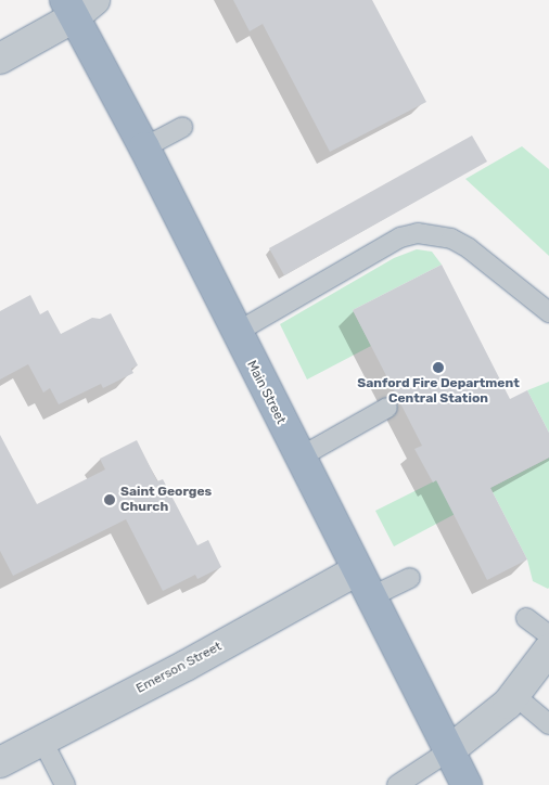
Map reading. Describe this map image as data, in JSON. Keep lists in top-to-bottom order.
{
  "streets": {
    "highway": ["Main Street"],
    "street": ["Emerson Street"]
  },
  "crossings": [
    ["Main Street", "Emerson Street"]
  ],
  "places": ["Sanford Fire Department Central Station", "Saint Georges Church"]
}
